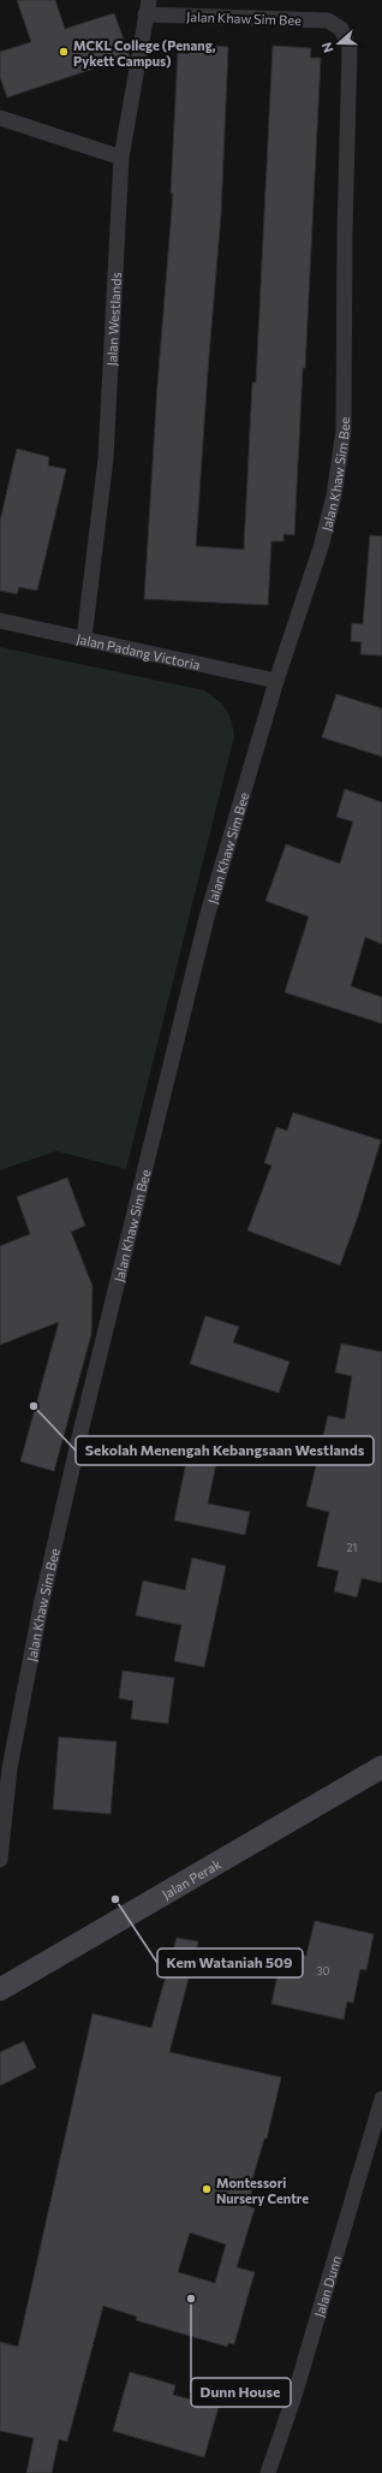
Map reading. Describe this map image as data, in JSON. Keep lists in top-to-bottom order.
{
  "streets": {
    "main road": ["Jalan Perak"],
    "street": [
      "Jalan Khaw Sim Bee",
      "Jalan Westlands",
      "Jalan Padang Victoria",
      "Jalan Dunn"
    ]
  },
  "crossings": [
    ["Jalan Khaw Sim Bee", "Jalan Westlands"],
    ["Jalan Khaw Sim Bee", "Jalan Padang Victoria"],
    ["Jalan Westlands", "Jalan Padang Victoria"]
  ],
  "places": [
    "MCKL College (Penang, Pykett Campus)",
    "Sekolah Menengah Kebangsaan Westlands",
    "Kem Wataniah 509",
    "Montessori Nursery Centre",
    "Dunn House"
  ],
  "house_numbers": ["21", "30"],
  "north": "left"
}
